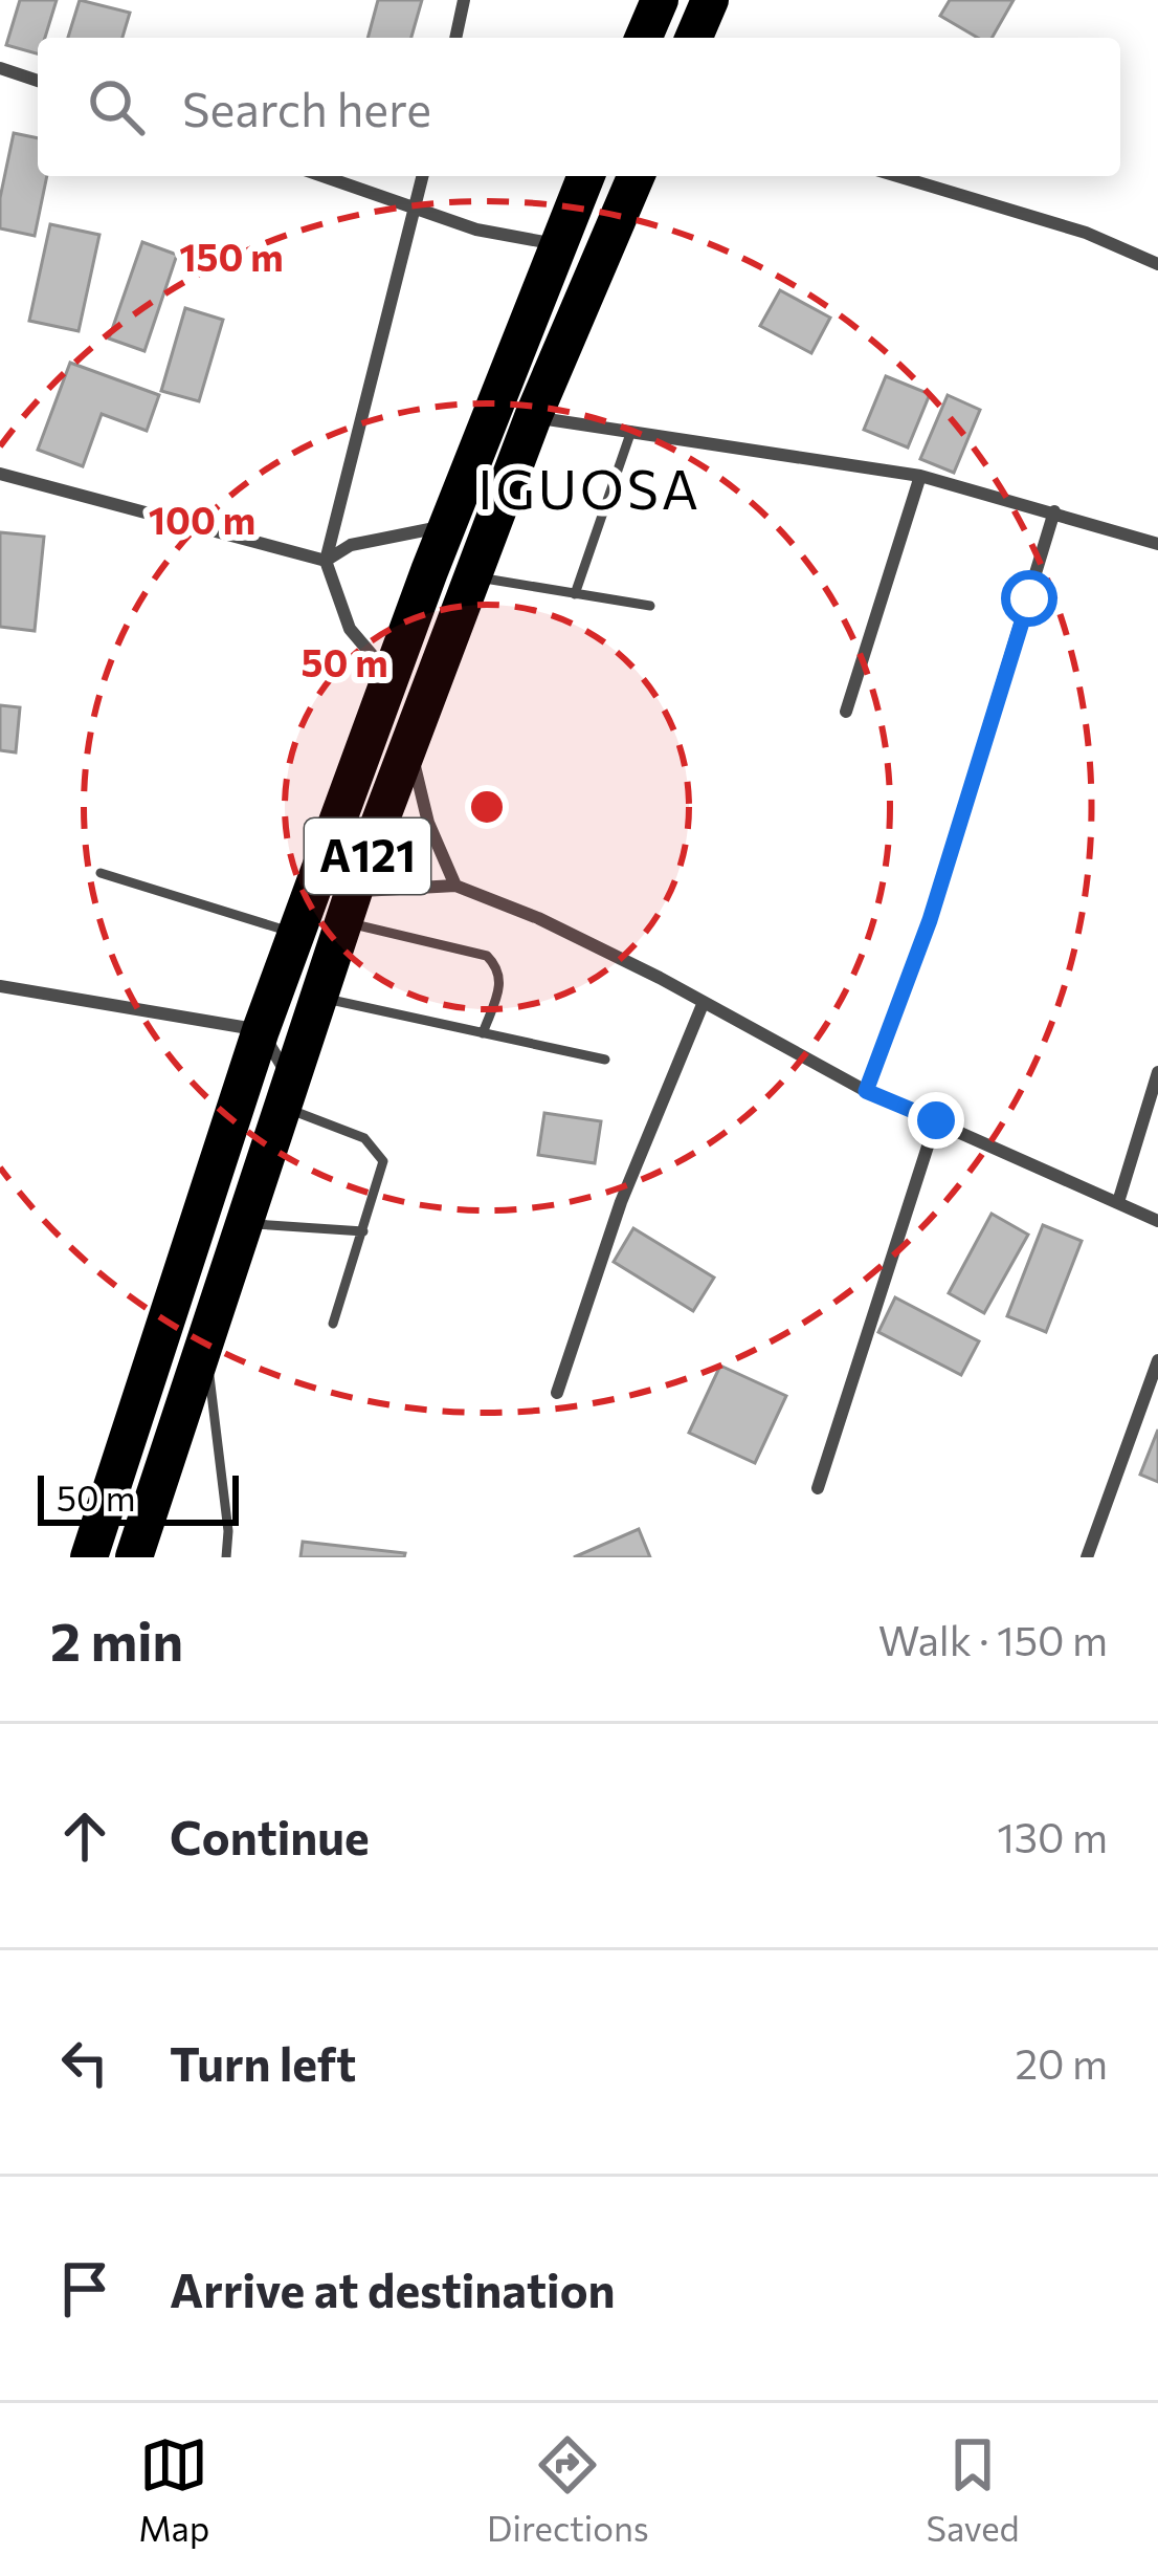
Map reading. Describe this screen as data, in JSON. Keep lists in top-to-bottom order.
{
  "streets": {
    "highway": ["A121"]
  },
  "districts": ["IGUOSA"],
  "scale_bar": "50 m",
  "page": {
    "search": "Search here",
    "scale": "50 m",
    "heading": ["2 min", "Walk · 150 m"],
    "list": [
      ["Continue", "130 m"],
      ["Turn left", "20 m"],
      "Arrive at destination"
    ],
    "nav": ["Map", "Directions", "Saved"]
  },
  "rings": ["150 m", "100 m", "50 m"]
}
